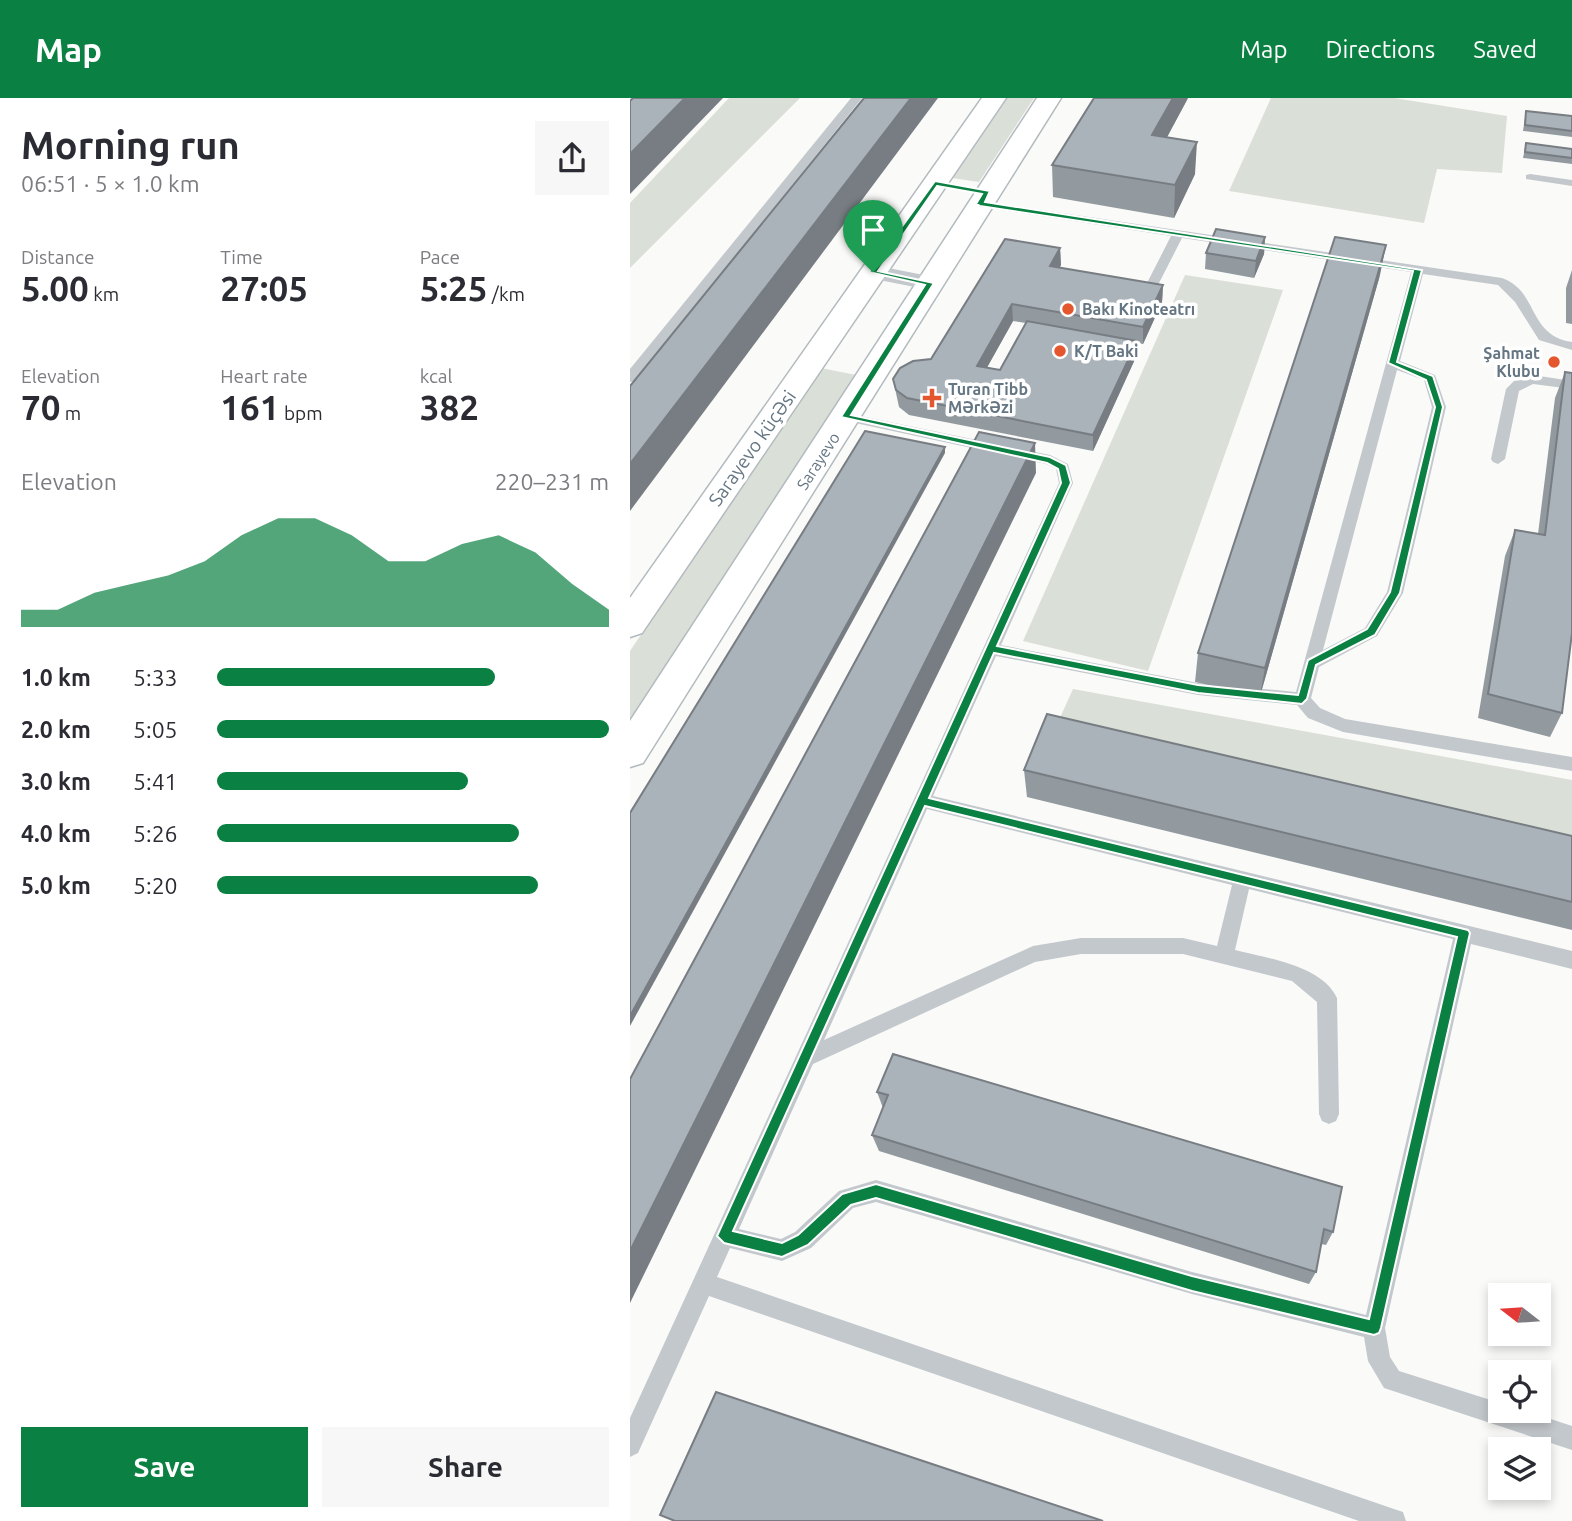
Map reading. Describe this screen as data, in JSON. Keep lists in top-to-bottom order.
{
  "streets": {
    "street": ["Sarayevo küçəsi", "Sarayevo"]
  },
  "places": {
    "other": ["Bakı Kinoteatrı", "K/T Baki", "Şahmat Klubu"],
    "health": ["Turan Tibb Mərkəzi"]
  },
  "north": "left",
  "page": {
    "header": "Map",
    "nav": ["Map", "Directions", "Saved"],
    "heading": ["Morning run", "06:51 · 5 × 1.0 km"],
    "stats": [
      ["Distance", "5.00 km"],
      ["Time", "27:05"],
      ["Pace", "5:25 /km"],
      ["Elevation", "70 m"],
      ["Heart rate", "161 bpm"],
      ["kcal", "382"]
    ],
    "chart": ["Elevation", "220–231 m"],
    "list": [
      {
        "name": "1.0 km",
        "note": "5:33"
      },
      {
        "name": "2.0 km",
        "note": "5:05"
      },
      {
        "name": "3.0 km",
        "note": "5:41"
      },
      {
        "name": "4.0 km",
        "note": "5:26"
      },
      {
        "name": "5.0 km",
        "note": "5:20"
      }
    ],
    "buttons": ["Save", "Share"]
  }
}
